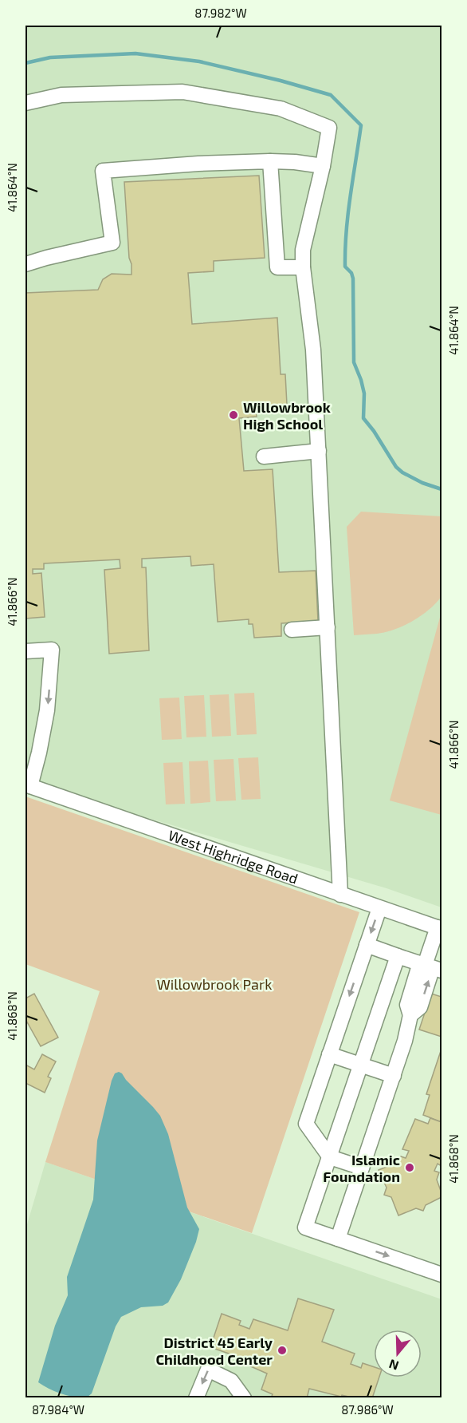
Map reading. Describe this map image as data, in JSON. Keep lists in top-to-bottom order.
{
  "streets": {
    "street": ["West Highridge Road"]
  },
  "parks": ["Willowbrook Park"],
  "places": ["Willowbrook High School", "Islamic Foundation", "District 45 Early Childhood Center"],
  "north": "bottom",
  "coordinates": [
    "87.982°W",
    "41.864°N",
    "41.866°N",
    "41.868°N",
    "87.984°W",
    "87.986°W"
  ]
}
